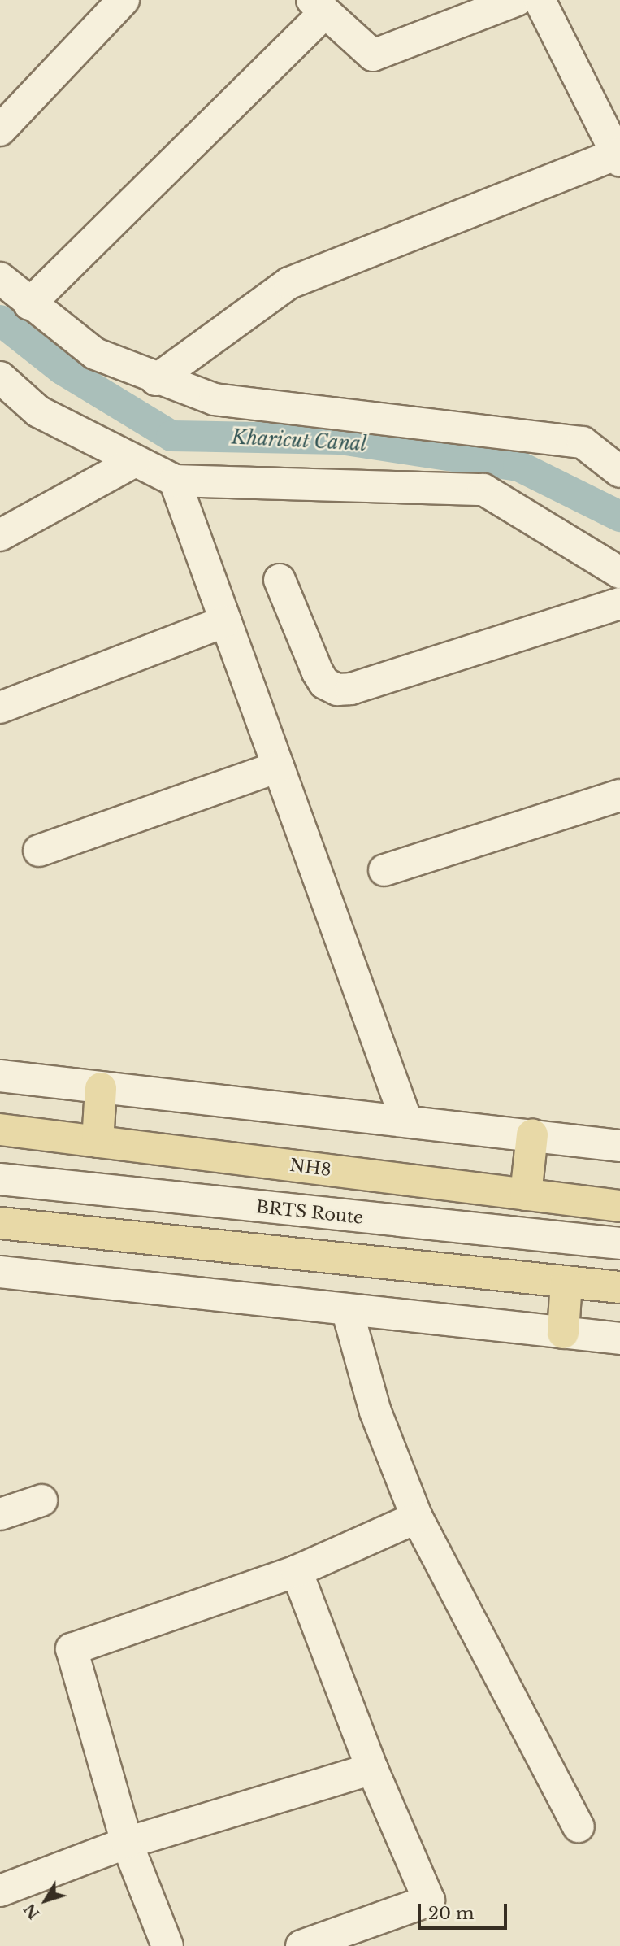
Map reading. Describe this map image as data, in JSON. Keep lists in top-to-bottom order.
{
  "streets": {
    "main road": ["NH8"],
    "street": ["BRTS Route"]
  },
  "water": ["Kharicut Canal"],
  "scale_bar": "20 m",
  "north": "bottom left"
}
